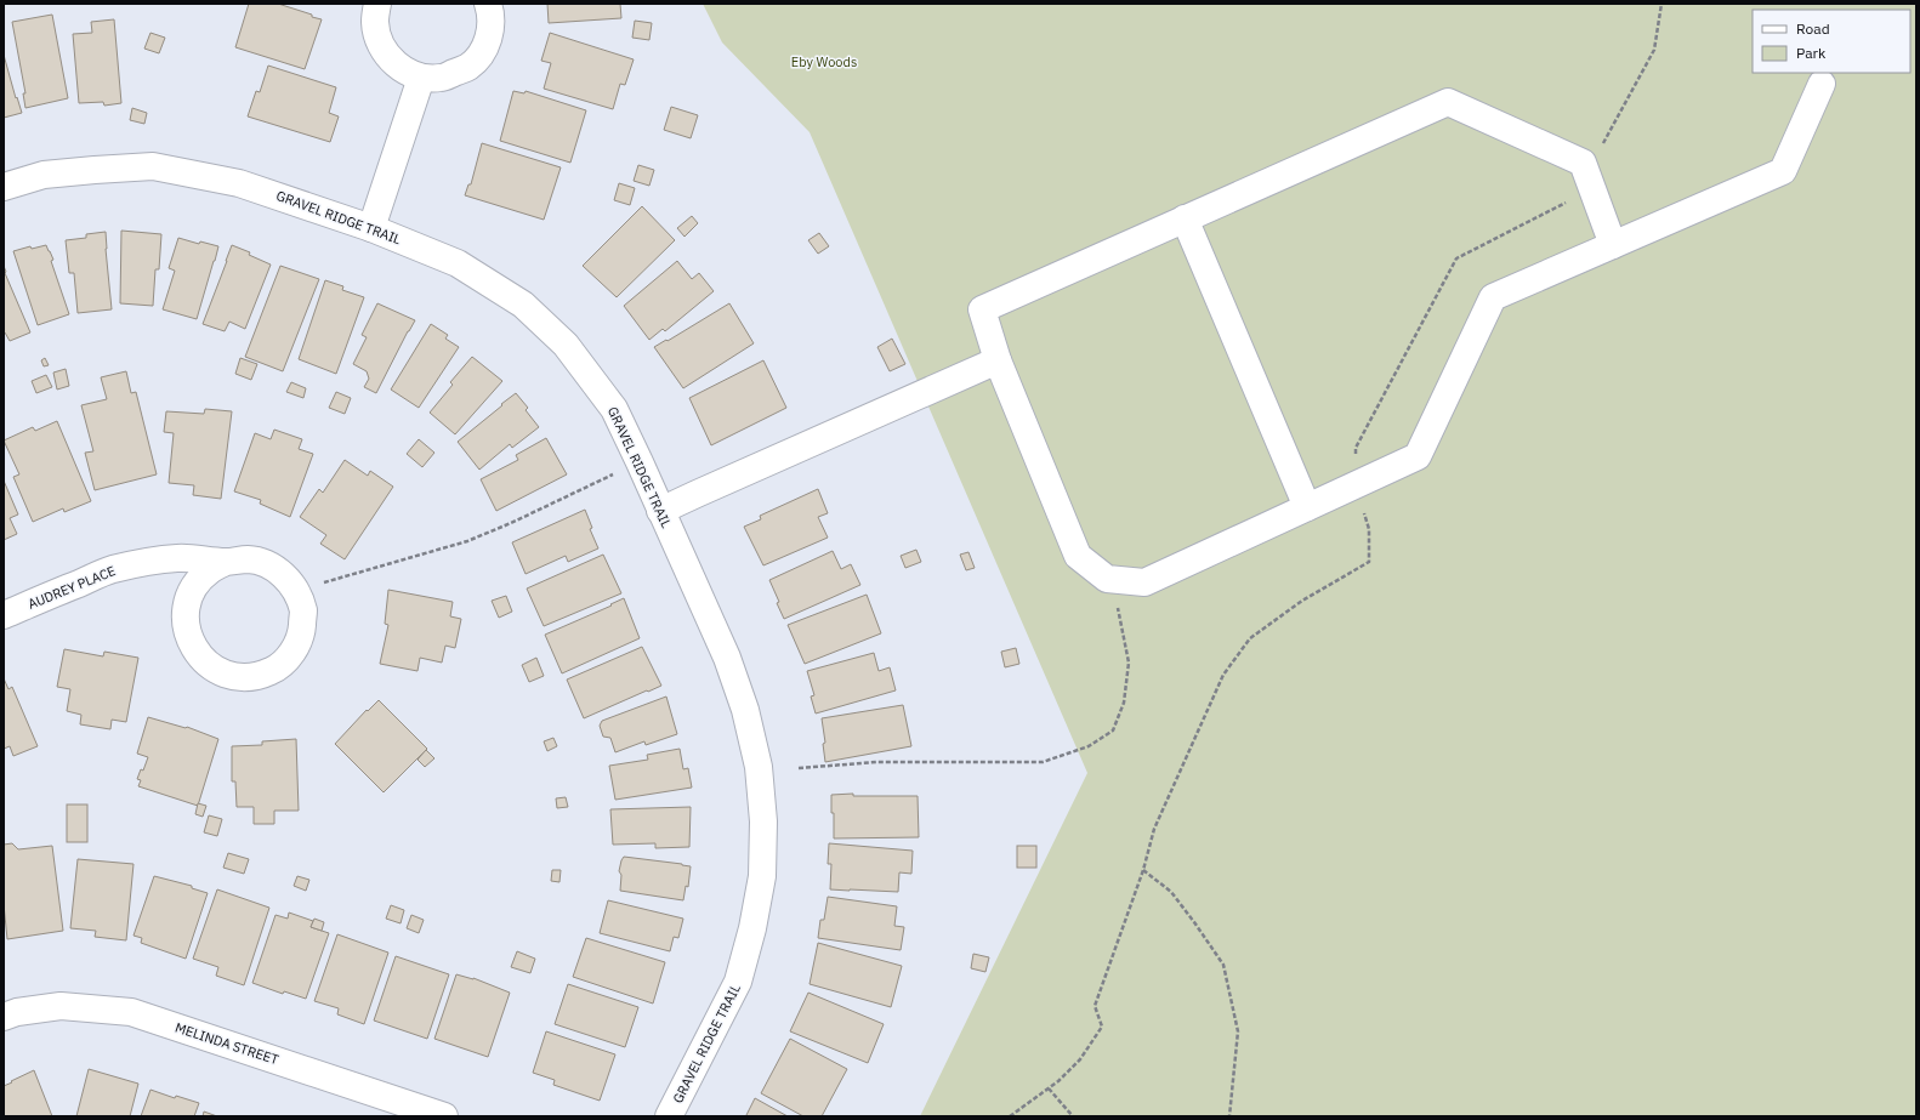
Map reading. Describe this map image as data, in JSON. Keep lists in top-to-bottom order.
{
  "streets": {
    "street": ["GRAVEL RIDGE TRAIL", "AUDREY PLACE", "MELINDA STREET"]
  },
  "parks": ["Eby Woods"],
  "legend": ["Road", "Park"]
}
